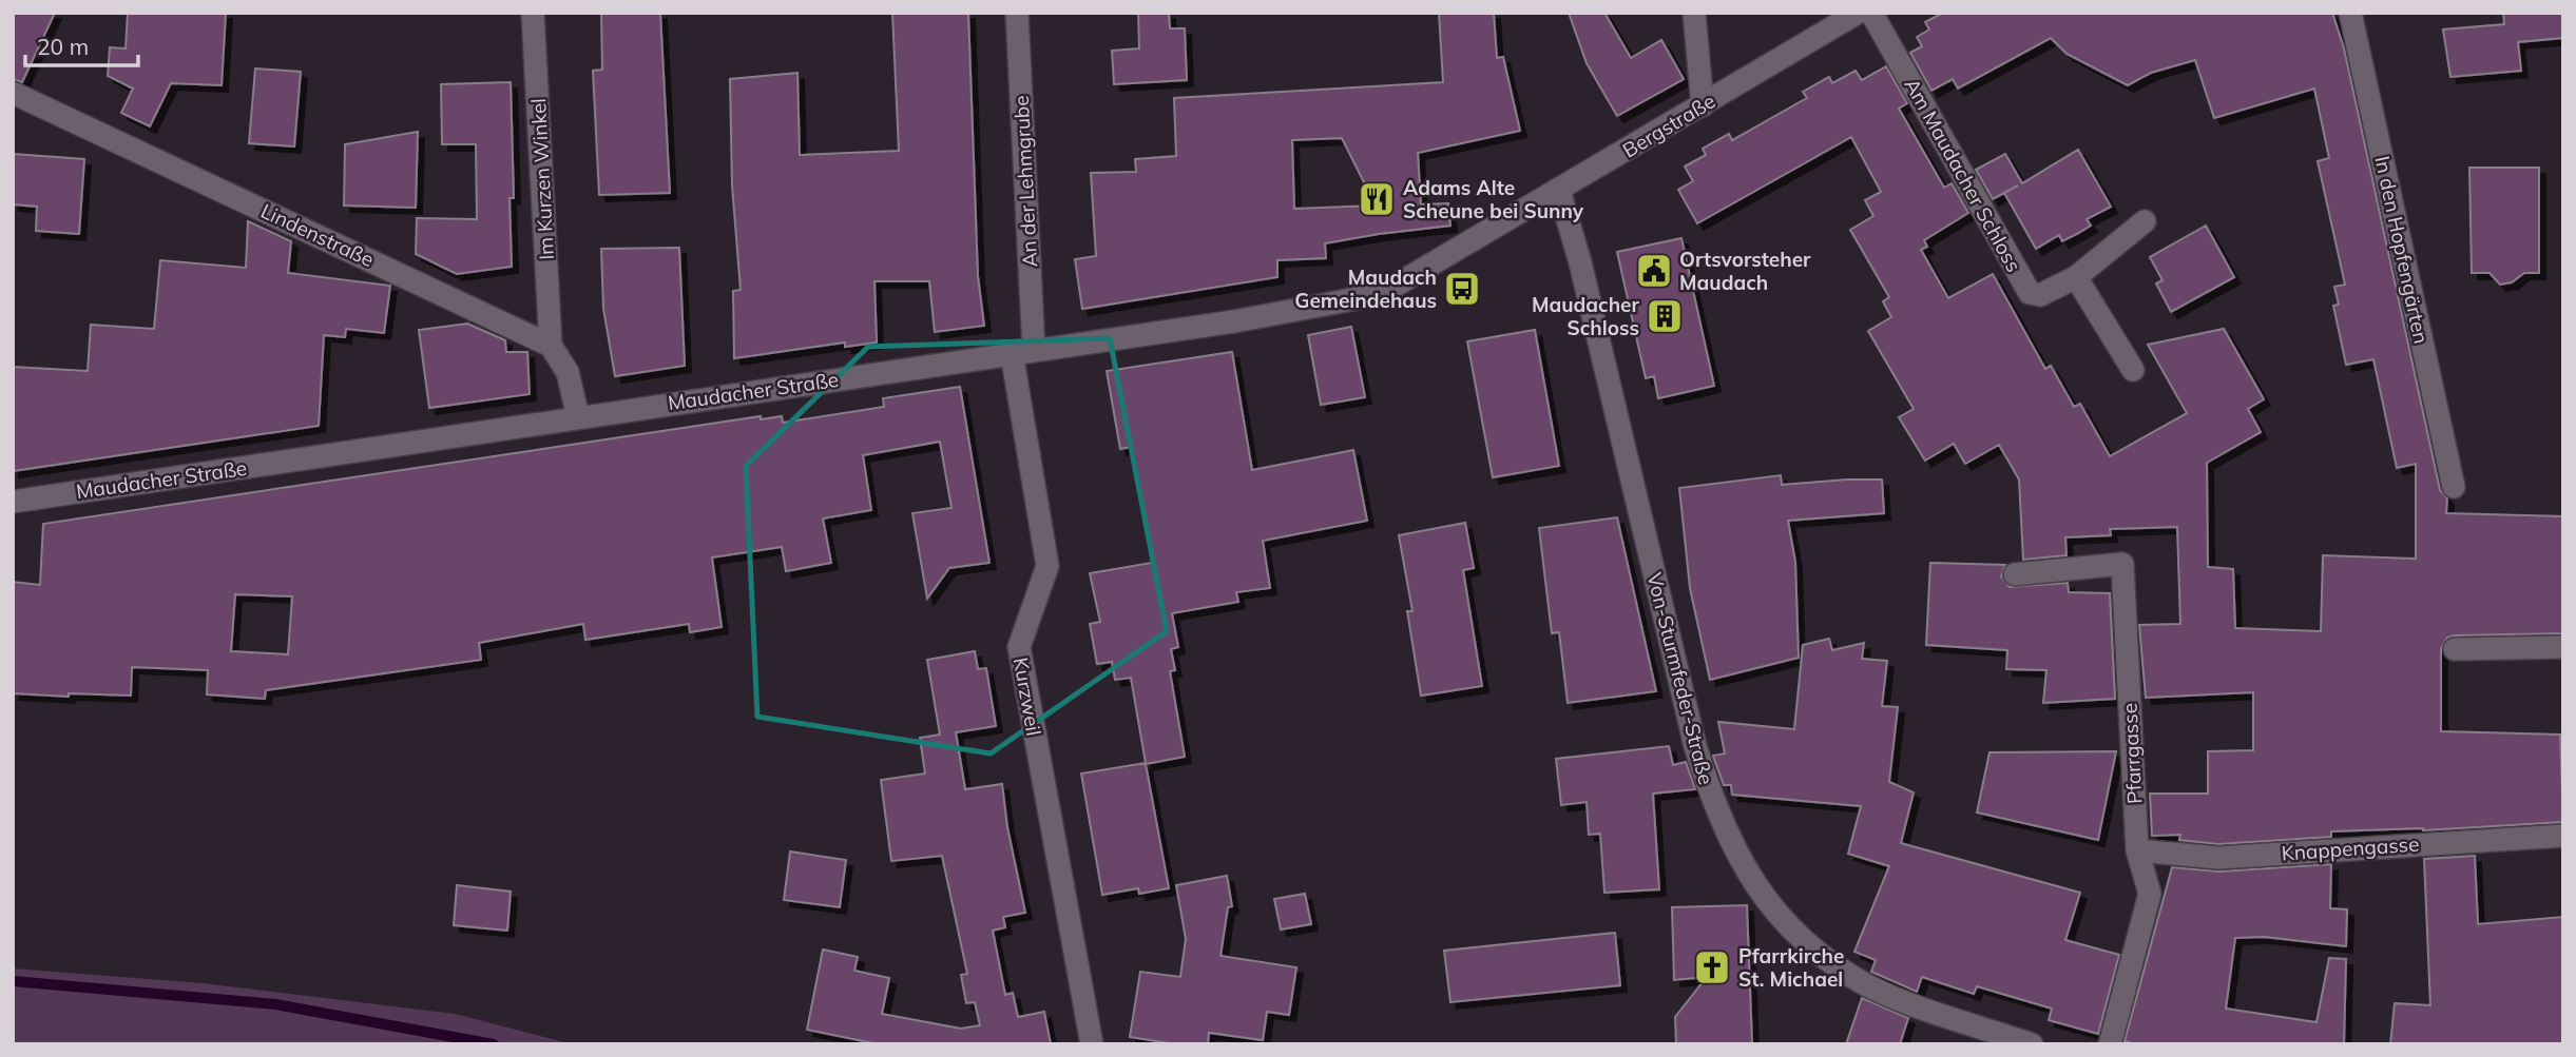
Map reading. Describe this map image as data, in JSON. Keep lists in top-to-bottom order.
{
  "streets": {
    "street": [
      "Bergstraße",
      "Am Maudacher Schloss",
      "Im Kurzen Winkel",
      "An der Lehmgrube",
      "Lindenstraße",
      "In den Hopfengärten",
      "Maudacher Straße",
      "Von-Sturmfeder-Straße",
      "Kurzweil",
      "Pfarrgasse",
      "Knappengasse"
    ]
  },
  "crossings": [
    ["Bergstraße", "Maudacher Straße"],
    ["Bergstraße", "Von-Sturmfeder-Straße"],
    ["Im Kurzen Winkel", "Lindenstraße"],
    ["An der Lehmgrube", "Maudacher Straße"],
    ["An der Lehmgrube", "Kurzweil"],
    ["Maudacher Straße", "Kurzweil"],
    ["Pfarrgasse", "Knappengasse"]
  ],
  "places": {
    "restaurant": ["Adams Alte Scheune bei Sunny"],
    "public building": ["Ortsvorsteher Maudach"],
    "bus stop": ["Maudach Gemeindehaus"],
    "building": ["Maudacher Schloss"],
    "church": ["Pfarrkirche St. Michael"]
  },
  "scale_bar": "20 m"
}
